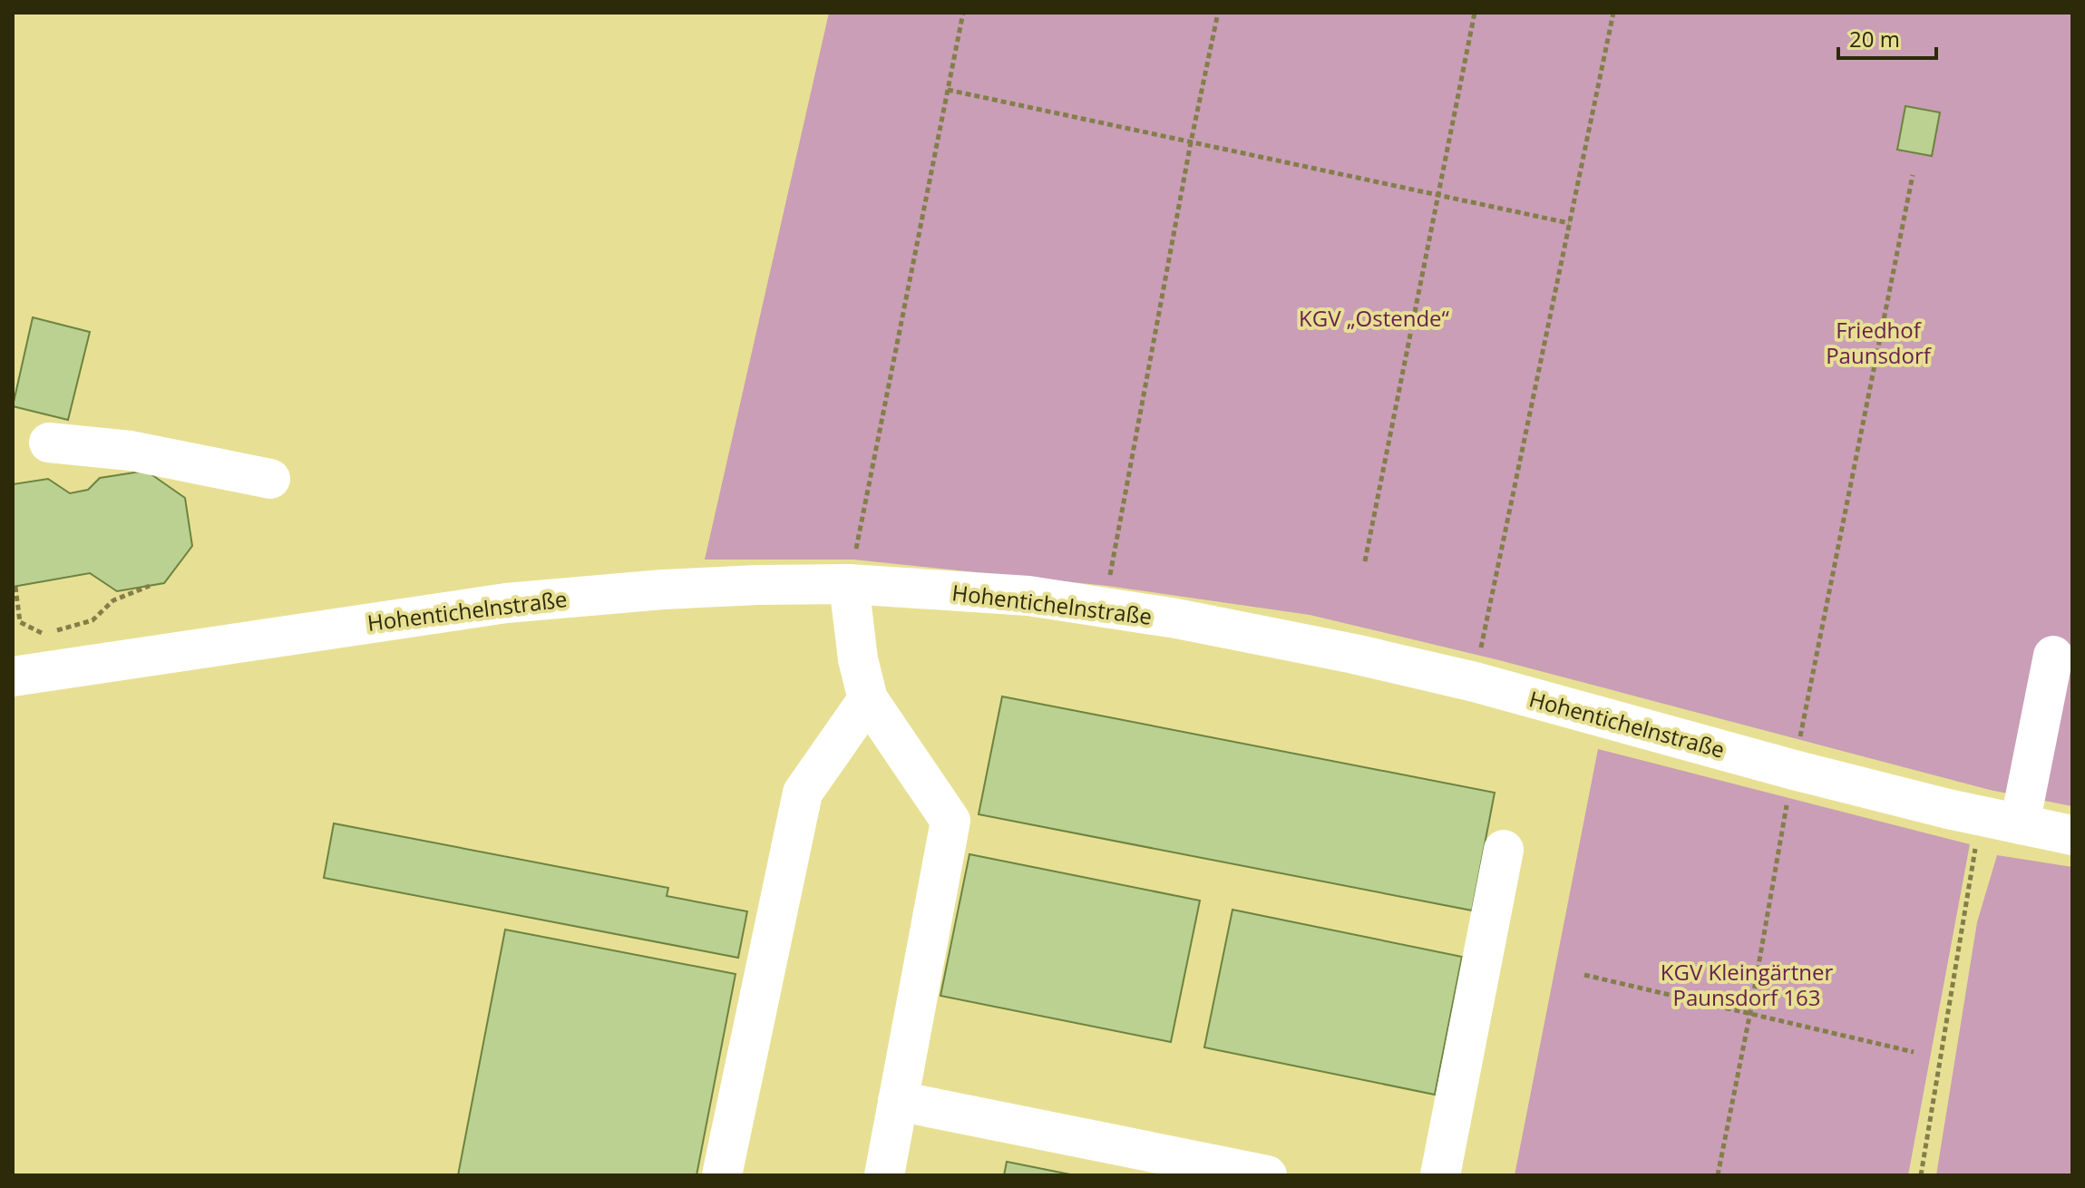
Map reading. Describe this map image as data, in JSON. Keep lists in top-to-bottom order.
{
  "streets": {
    "main road": ["Hohentichelnstraße"]
  },
  "parks": ["KGV „Ostende“", "Friedhof Paunsdorf", "KGV Kleingärtner Paunsdorf 163"],
  "scale_bar": "20 m"
}
